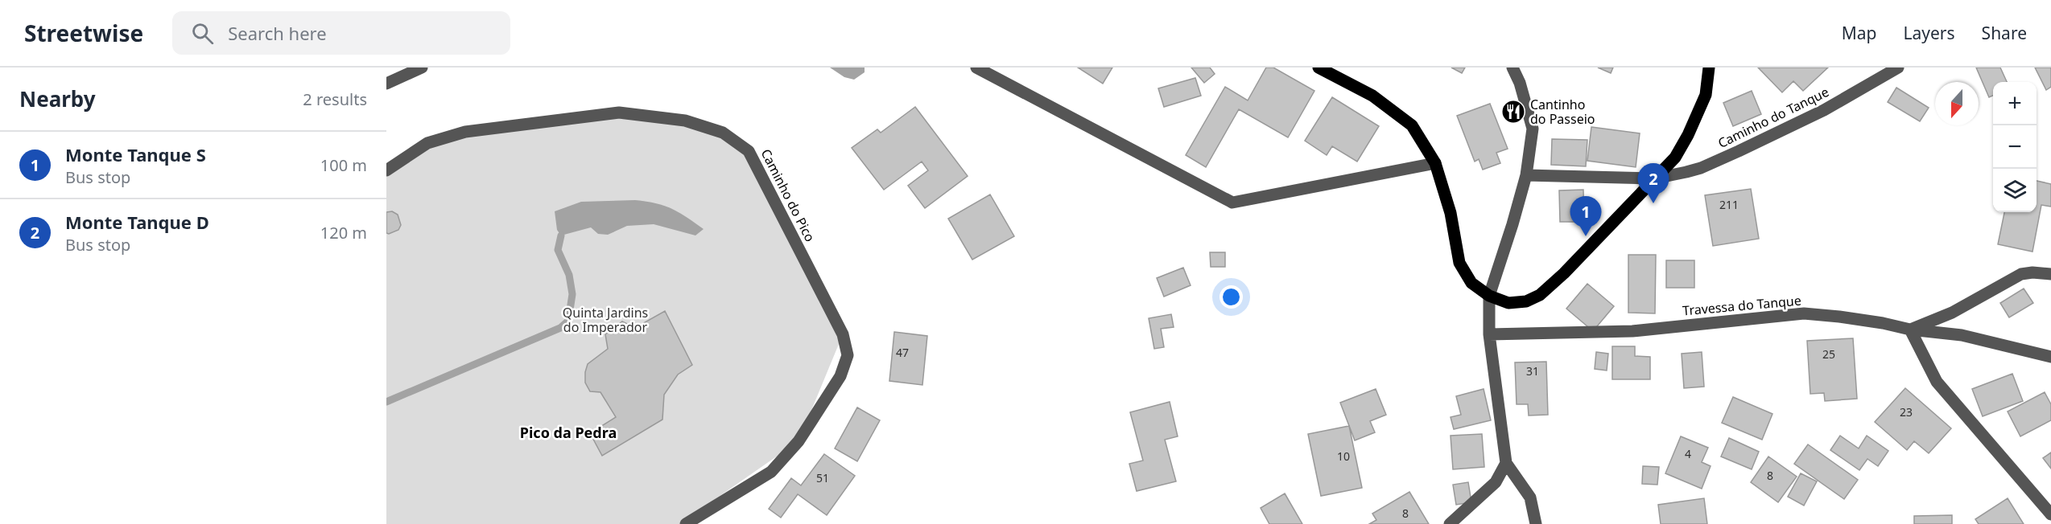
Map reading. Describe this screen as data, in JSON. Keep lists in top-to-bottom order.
{
  "streets": {
    "street": ["Caminho do Tanque", "Caminho do Pico", "Travessa do Tanque"]
  },
  "districts": ["Pico da Pedra"],
  "parks": ["Quinta Jardins do Imperador"],
  "places": {
    "restaurant": ["Cantinho do Passeio"]
  },
  "house_numbers": [
    "211",
    "47",
    "25",
    "31",
    "23",
    "4",
    "10",
    "8",
    "51",
    "8"
  ],
  "north": "bottom",
  "page": {
    "header": "Streetwise",
    "search": "Search here",
    "nav": ["Map", "Layers", "Share"],
    "heading": ["Nearby", "2 results"],
    "map_buttons": ["+", "−"],
    "list": [
      {
        "mark": "1",
        "name": "Monte Tanque S",
        "note": "Bus stop",
        "value": "100 m"
      },
      {
        "mark": "2",
        "name": "Monte Tanque D",
        "note": "Bus stop",
        "value": "120 m"
      }
    ],
    "pins": ["2", "1"]
  }
}
